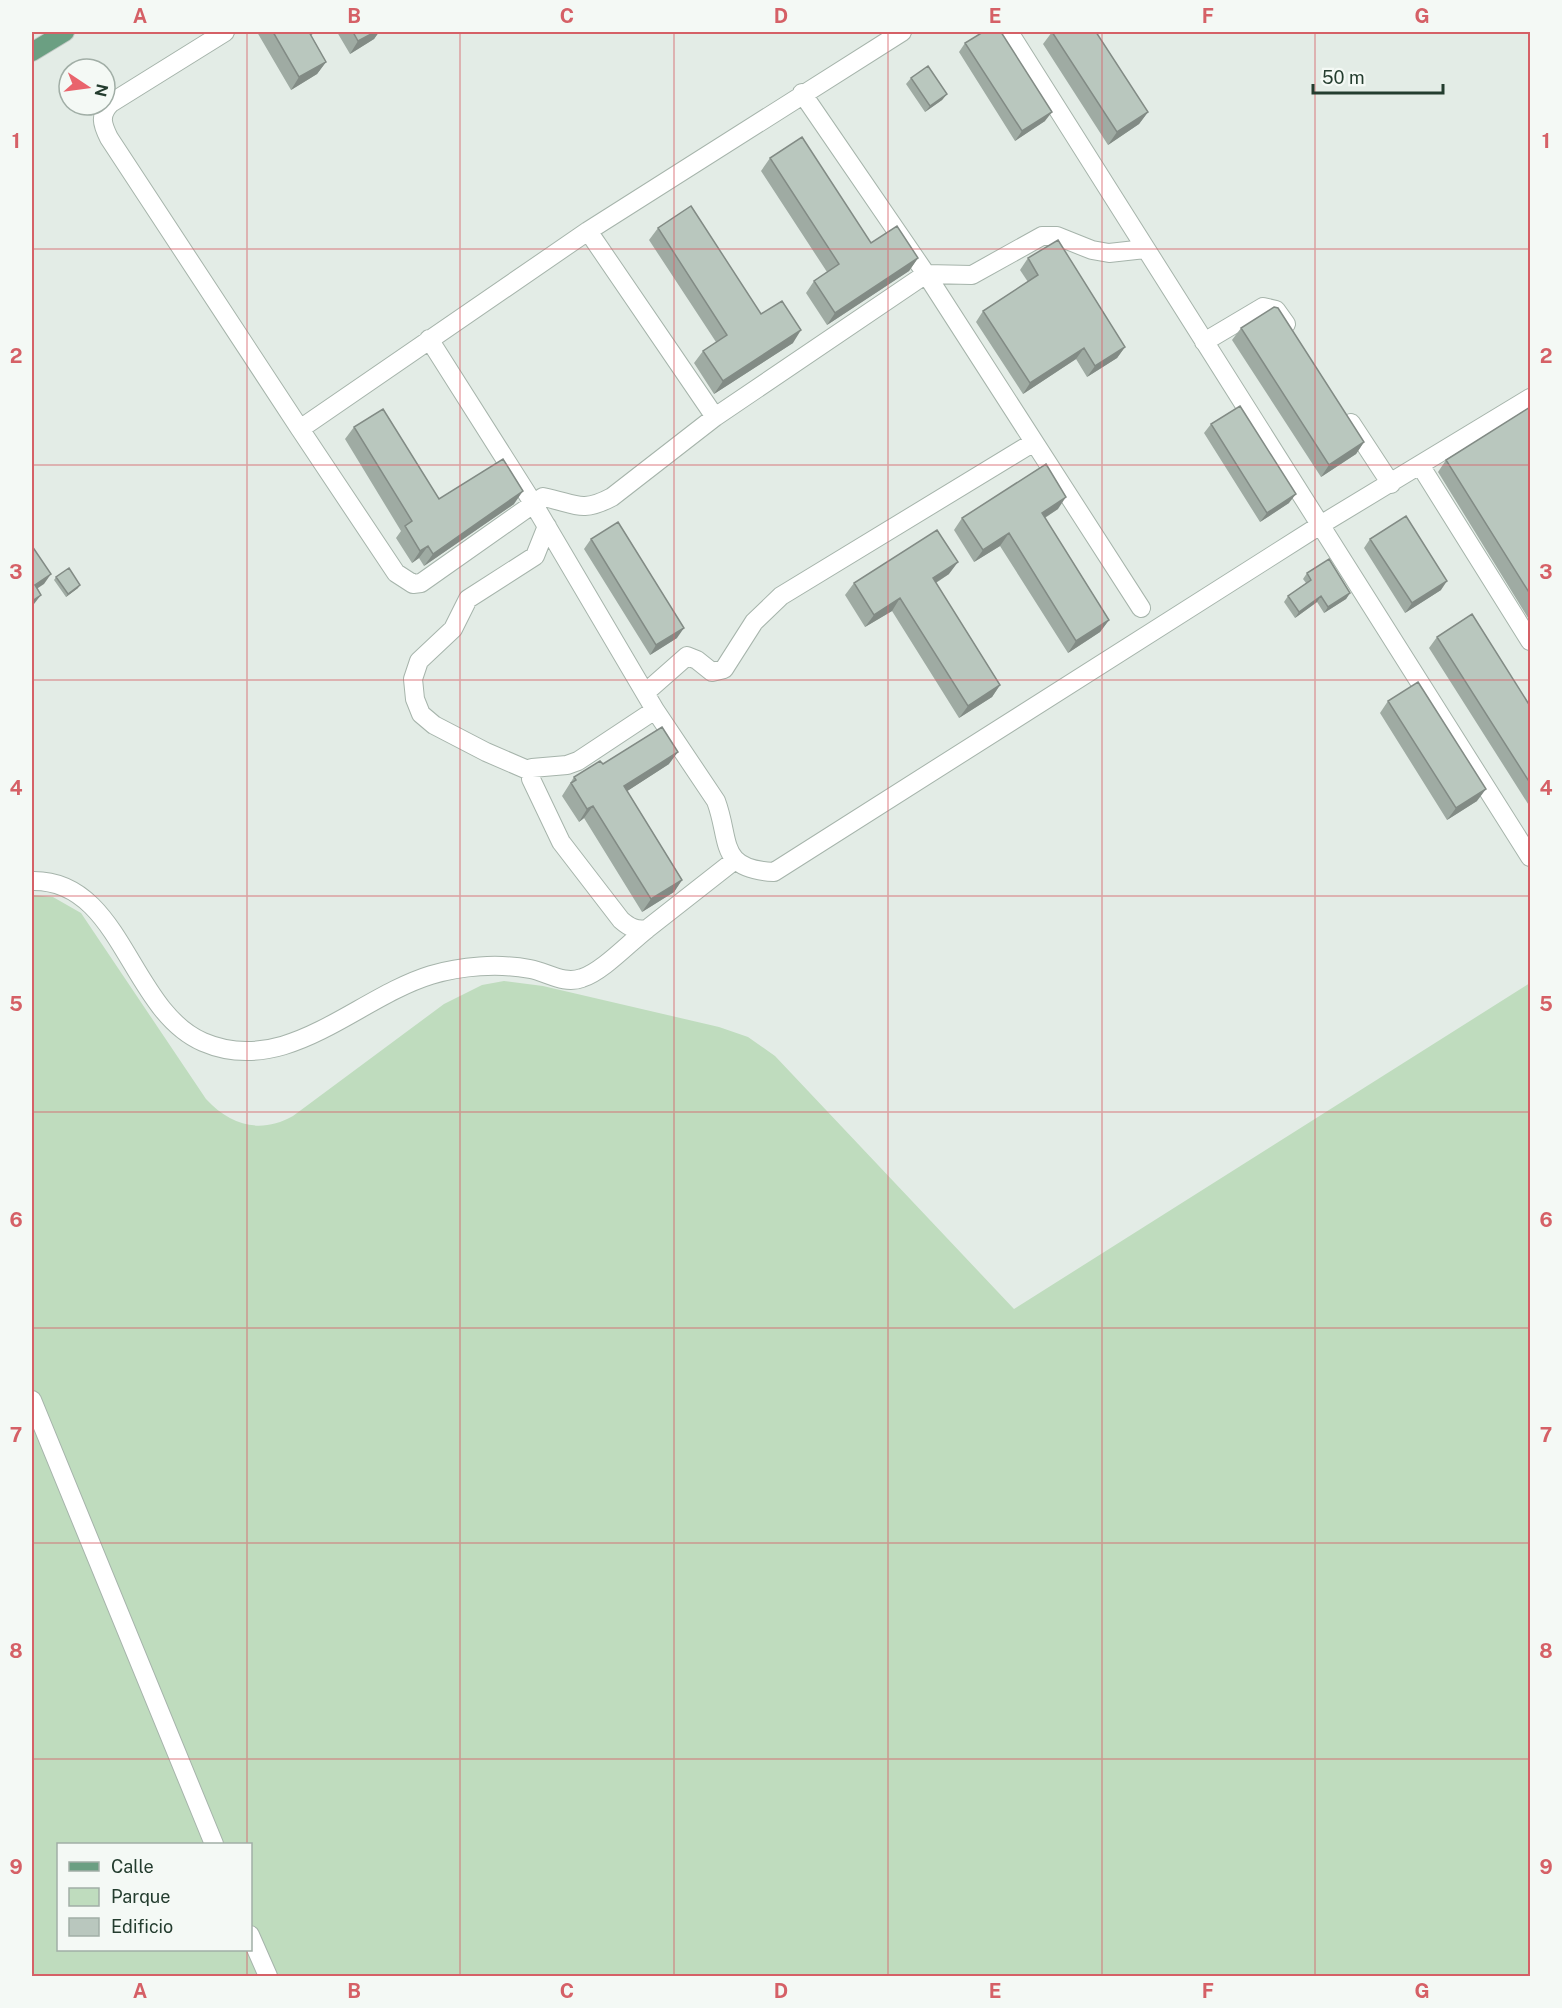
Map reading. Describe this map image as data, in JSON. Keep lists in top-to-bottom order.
{
  "legend": ["Calle", "Parque", "Edificio"],
  "scale_bar": "50 m",
  "north": "right",
  "grid": {
    "columns": [
      "A",
      "B",
      "C",
      "D",
      "E",
      "F",
      "G"
    ],
    "rows": [
      "1",
      "2",
      "3",
      "4",
      "5",
      "6",
      "7",
      "8",
      "9"
    ]
  }
}
